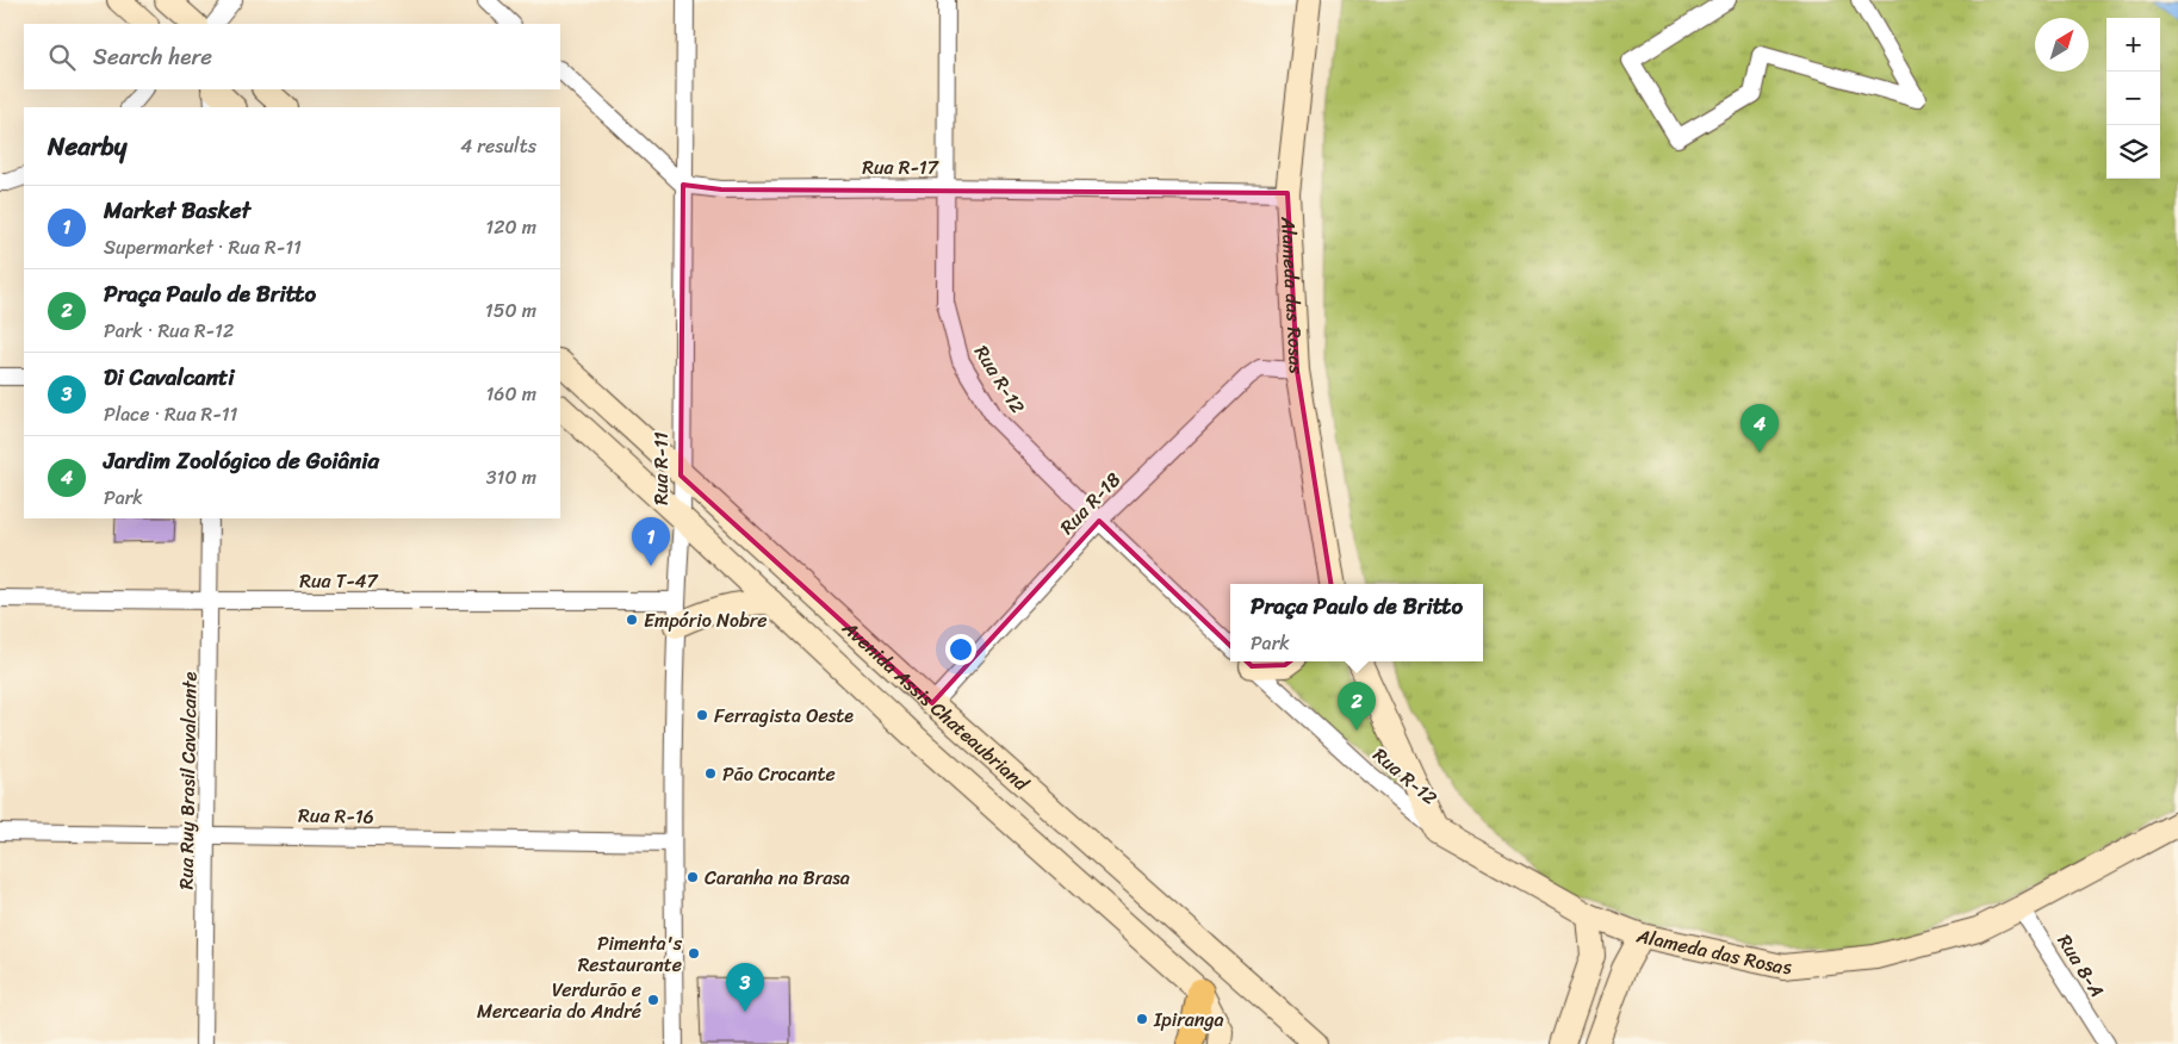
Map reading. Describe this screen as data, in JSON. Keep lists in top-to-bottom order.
{
  "streets": {
    "main road": ["Alameda das Rosas", "Avenida Assis Chateaubriand"],
    "street": [
      "Rua R-17",
      "Rua R-12",
      "Rua R-11",
      "Rua R-18",
      "Rua T-47",
      "Rua Ruy Brasil Cavalcante",
      "Rua R-16",
      "Rua 8-A"
    ]
  },
  "crossings": [
    ["Rua R-17", "Alameda das Rosas"],
    ["Rua R-17", "Rua R-12"],
    ["Rua R-17", "Rua R-11"],
    ["Alameda das Rosas", "Rua R-12"],
    ["Alameda das Rosas", "Rua R-18"],
    ["Alameda das Rosas", "Rua 8-A"],
    ["Rua R-12", "Rua R-18"],
    ["Rua R-11", "Rua T-47"],
    ["Rua R-11", "Avenida Assis Chateaubriand"],
    ["Rua R-11", "Rua R-16"],
    ["Rua R-18", "Avenida Assis Chateaubriand"],
    ["Rua T-47", "Rua Ruy Brasil Cavalcante"],
    ["Rua Ruy Brasil Cavalcante", "Rua R-16"]
  ],
  "places": [
    "Empório Nobre",
    "Ferragista Oeste",
    "Pão Crocante",
    "Caranha na Brasa",
    "Pimenta's Restaurante",
    "Verdurão e Mercearia do André",
    "Ipiranga"
  ],
  "north": "top right",
  "page": {
    "map_buttons": ["+", "−"],
    "search": "Search here",
    "heading": ["Nearby", "4 results"],
    "list": [
      {
        "mark": "1",
        "name": "Market Basket",
        "note": "Supermarket · Rua R-11",
        "value": "120 m"
      },
      {
        "mark": "2",
        "name": "Praça Paulo de Britto",
        "note": "Park · Rua R-12",
        "value": "150 m"
      },
      {
        "mark": "3",
        "name": "Di Cavalcanti",
        "note": "Place · Rua R-11",
        "value": "160 m"
      },
      {
        "mark": "4",
        "name": "Jardim Zoológico de Goiânia",
        "note": "Park",
        "value": "310 m"
      }
    ],
    "pins": [
      "4",
      "1",
      "2",
      "3"
    ],
    "popup": ["Praça Paulo de Britto", "Park"]
  }
}
